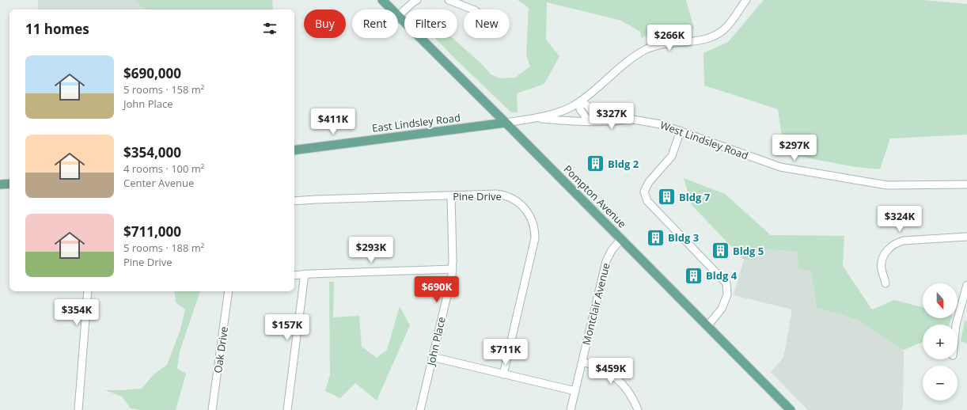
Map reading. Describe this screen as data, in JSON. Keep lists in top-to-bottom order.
{
  "streets": {
    "main road": ["East Lindsley Road", "Pompton Avenue"],
    "street": [
      "West Lindsley Road",
      "Pine Drive",
      "Montclair Avenue",
      "John Place",
      "Oak Drive"
    ]
  },
  "crossings": [
    ["East Lindsley Road", "Pompton Avenue"],
    ["Pine Drive", "John Place"],
    ["Pompton Avenue", "Montclair Avenue"]
  ],
  "places": {
    "building": [
      "Bldg 2",
      "Bldg 7",
      "Bldg 3",
      "Bldg 5",
      "Bldg 4"
    ]
  },
  "north": "bottom",
  "page": {
    "chip": [
      "Buy",
      "Rent",
      "Filters",
      "New"
    ],
    "heading": "11 homes",
    "price": [
      "$266K",
      "$327K",
      "$411K",
      "$297K",
      "$324K",
      "$293K",
      "$690K",
      "$354K",
      "$157K",
      "$711K",
      "$459K"
    ],
    "list": [
      {
        "name": "$690,000",
        "note": "5 rooms · 158 m² · John Place"
      },
      {
        "name": "$354,000",
        "note": "4 rooms · 100 m² · Center Avenue"
      },
      {
        "name": "$711,000",
        "note": "5 rooms · 188 m² · Pine Drive"
      }
    ],
    "map_buttons": ["+", "−"]
  }
}
